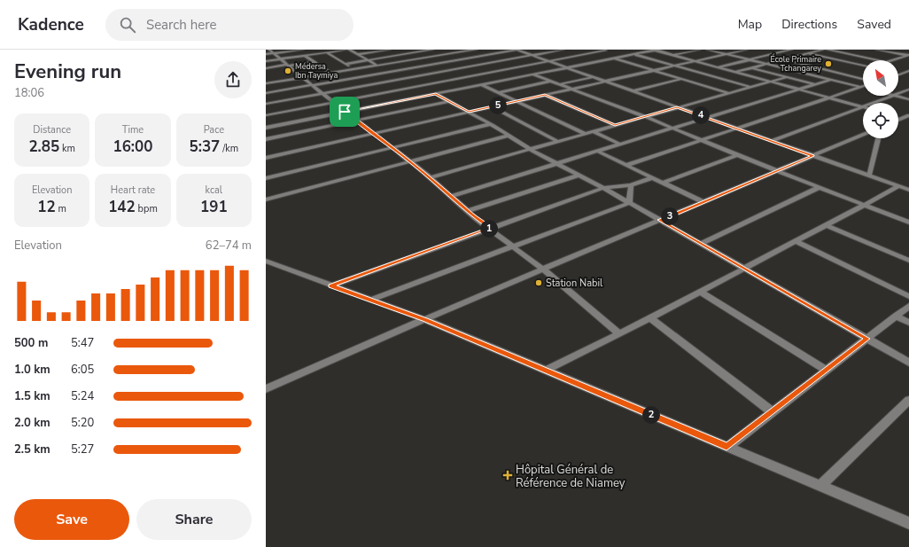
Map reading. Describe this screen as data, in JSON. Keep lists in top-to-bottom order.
{
  "places": {
    "other": ["École Primaire Tchangarey", "Médersa Ibn Taymiya", "Station Nabil"],
    "health": ["Hôpital Général de Référence de Niamey"]
  },
  "north": "top left",
  "page": {
    "header": "Kadence",
    "search": "Search here",
    "nav": ["Map", "Directions", "Saved"],
    "heading": ["Evening run", "18:06"],
    "pins": [
      "5",
      "4",
      "3",
      "1",
      "2"
    ],
    "stats": [
      ["Distance", "2.85 km"],
      ["Time", "16:00"],
      ["Pace", "5:37 /km"],
      ["Elevation", "12 m"],
      ["Heart rate", "142 bpm"],
      ["kcal", "191"]
    ],
    "chart": ["Elevation", "62–74 m"],
    "list": [
      {
        "name": "500 m",
        "note": "5:47"
      },
      {
        "name": "1.0 km",
        "note": "6:05"
      },
      {
        "name": "1.5 km",
        "note": "5:24"
      },
      {
        "name": "2.0 km",
        "note": "5:20"
      },
      {
        "name": "2.5 km",
        "note": "5:27"
      }
    ],
    "buttons": ["Save", "Share"]
  }
}
